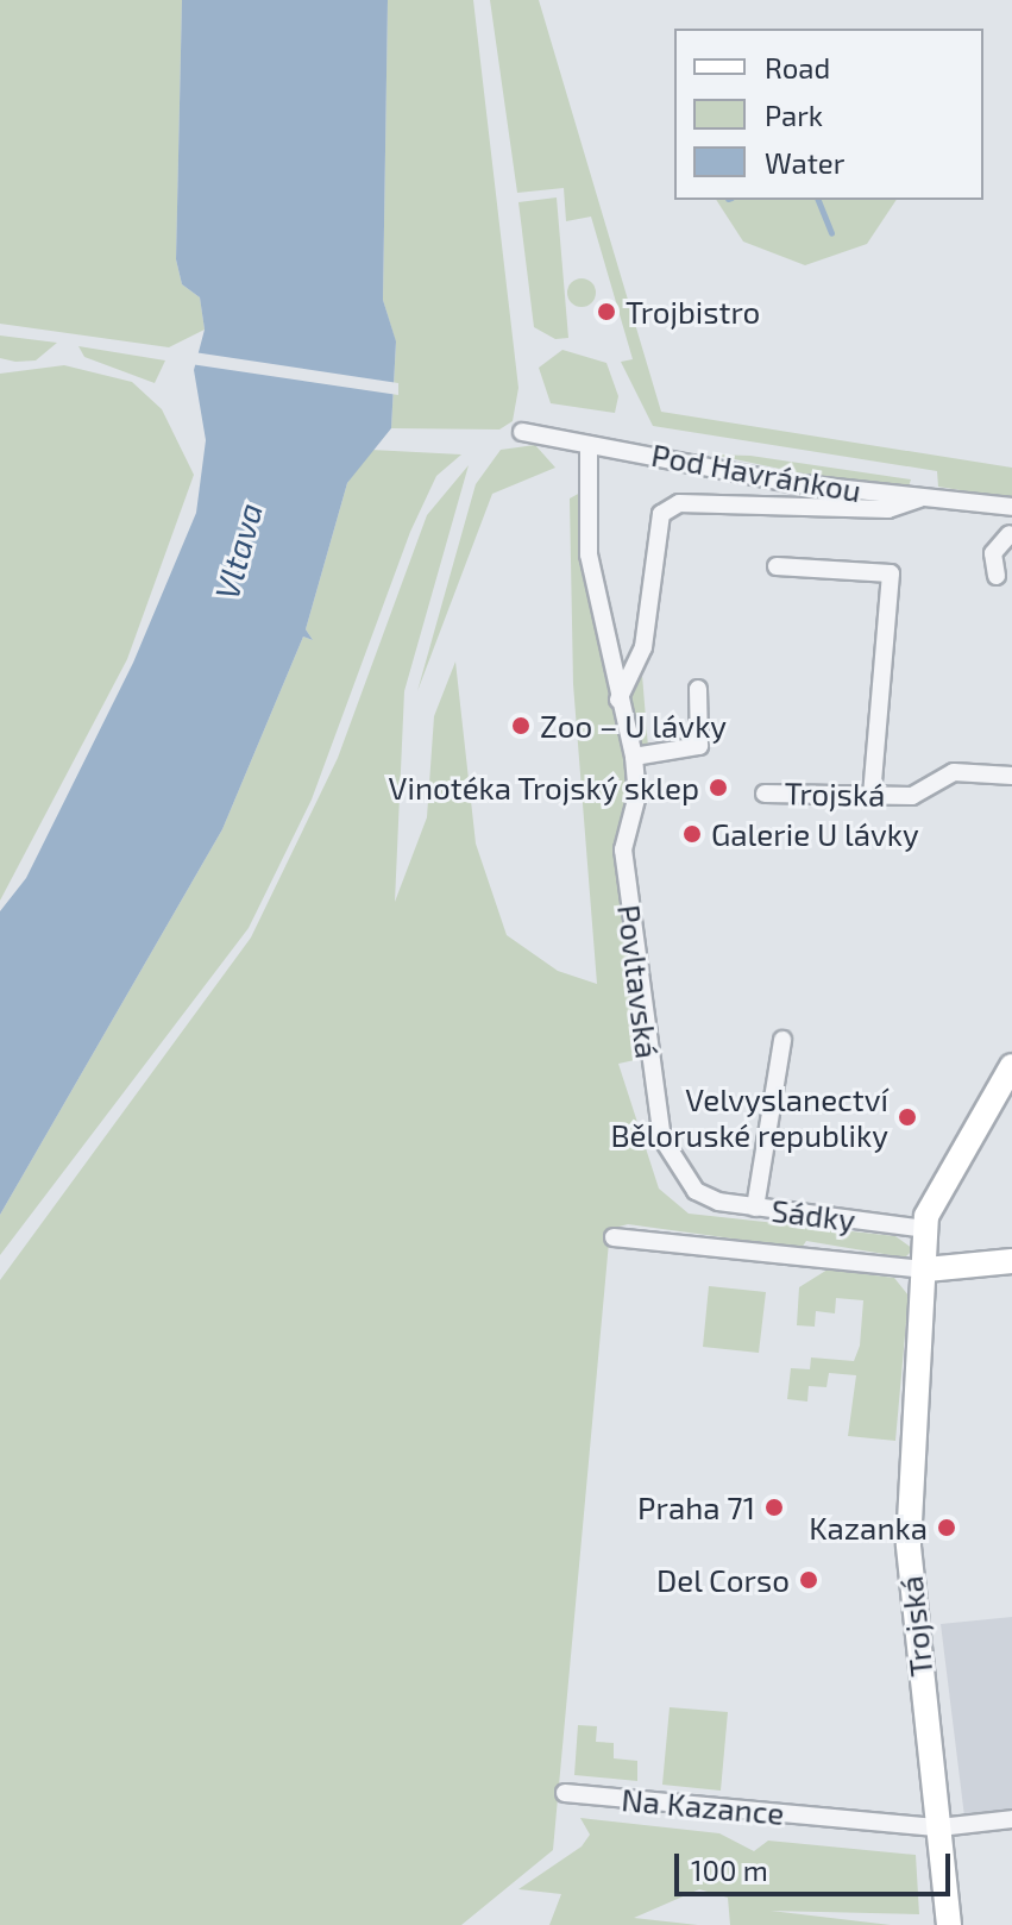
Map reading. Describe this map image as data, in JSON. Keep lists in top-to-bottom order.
{
  "streets": {
    "street": [
      "Pod Havránkou",
      "Trojská",
      "Povltavská",
      "Sádky",
      "Na Kazance"
    ]
  },
  "crossings": [
    ["Pod Havránkou", "Povltavská"],
    ["Trojská", "Sádky"],
    ["Trojská", "Na Kazance"],
    ["Povltavská", "Sádky"]
  ],
  "water": ["Vltava"],
  "places": [
    "Trojbistro",
    "Zoo – U lávky",
    "Vinotéka Trojský sklep",
    "Galerie U lávky",
    "Velvyslanectví Běloruské republiky",
    "Praha 71",
    "Kazanka",
    "Del Corso"
  ],
  "legend": ["Road", "Park", "Water"],
  "scale_bar": "100 m"
}
